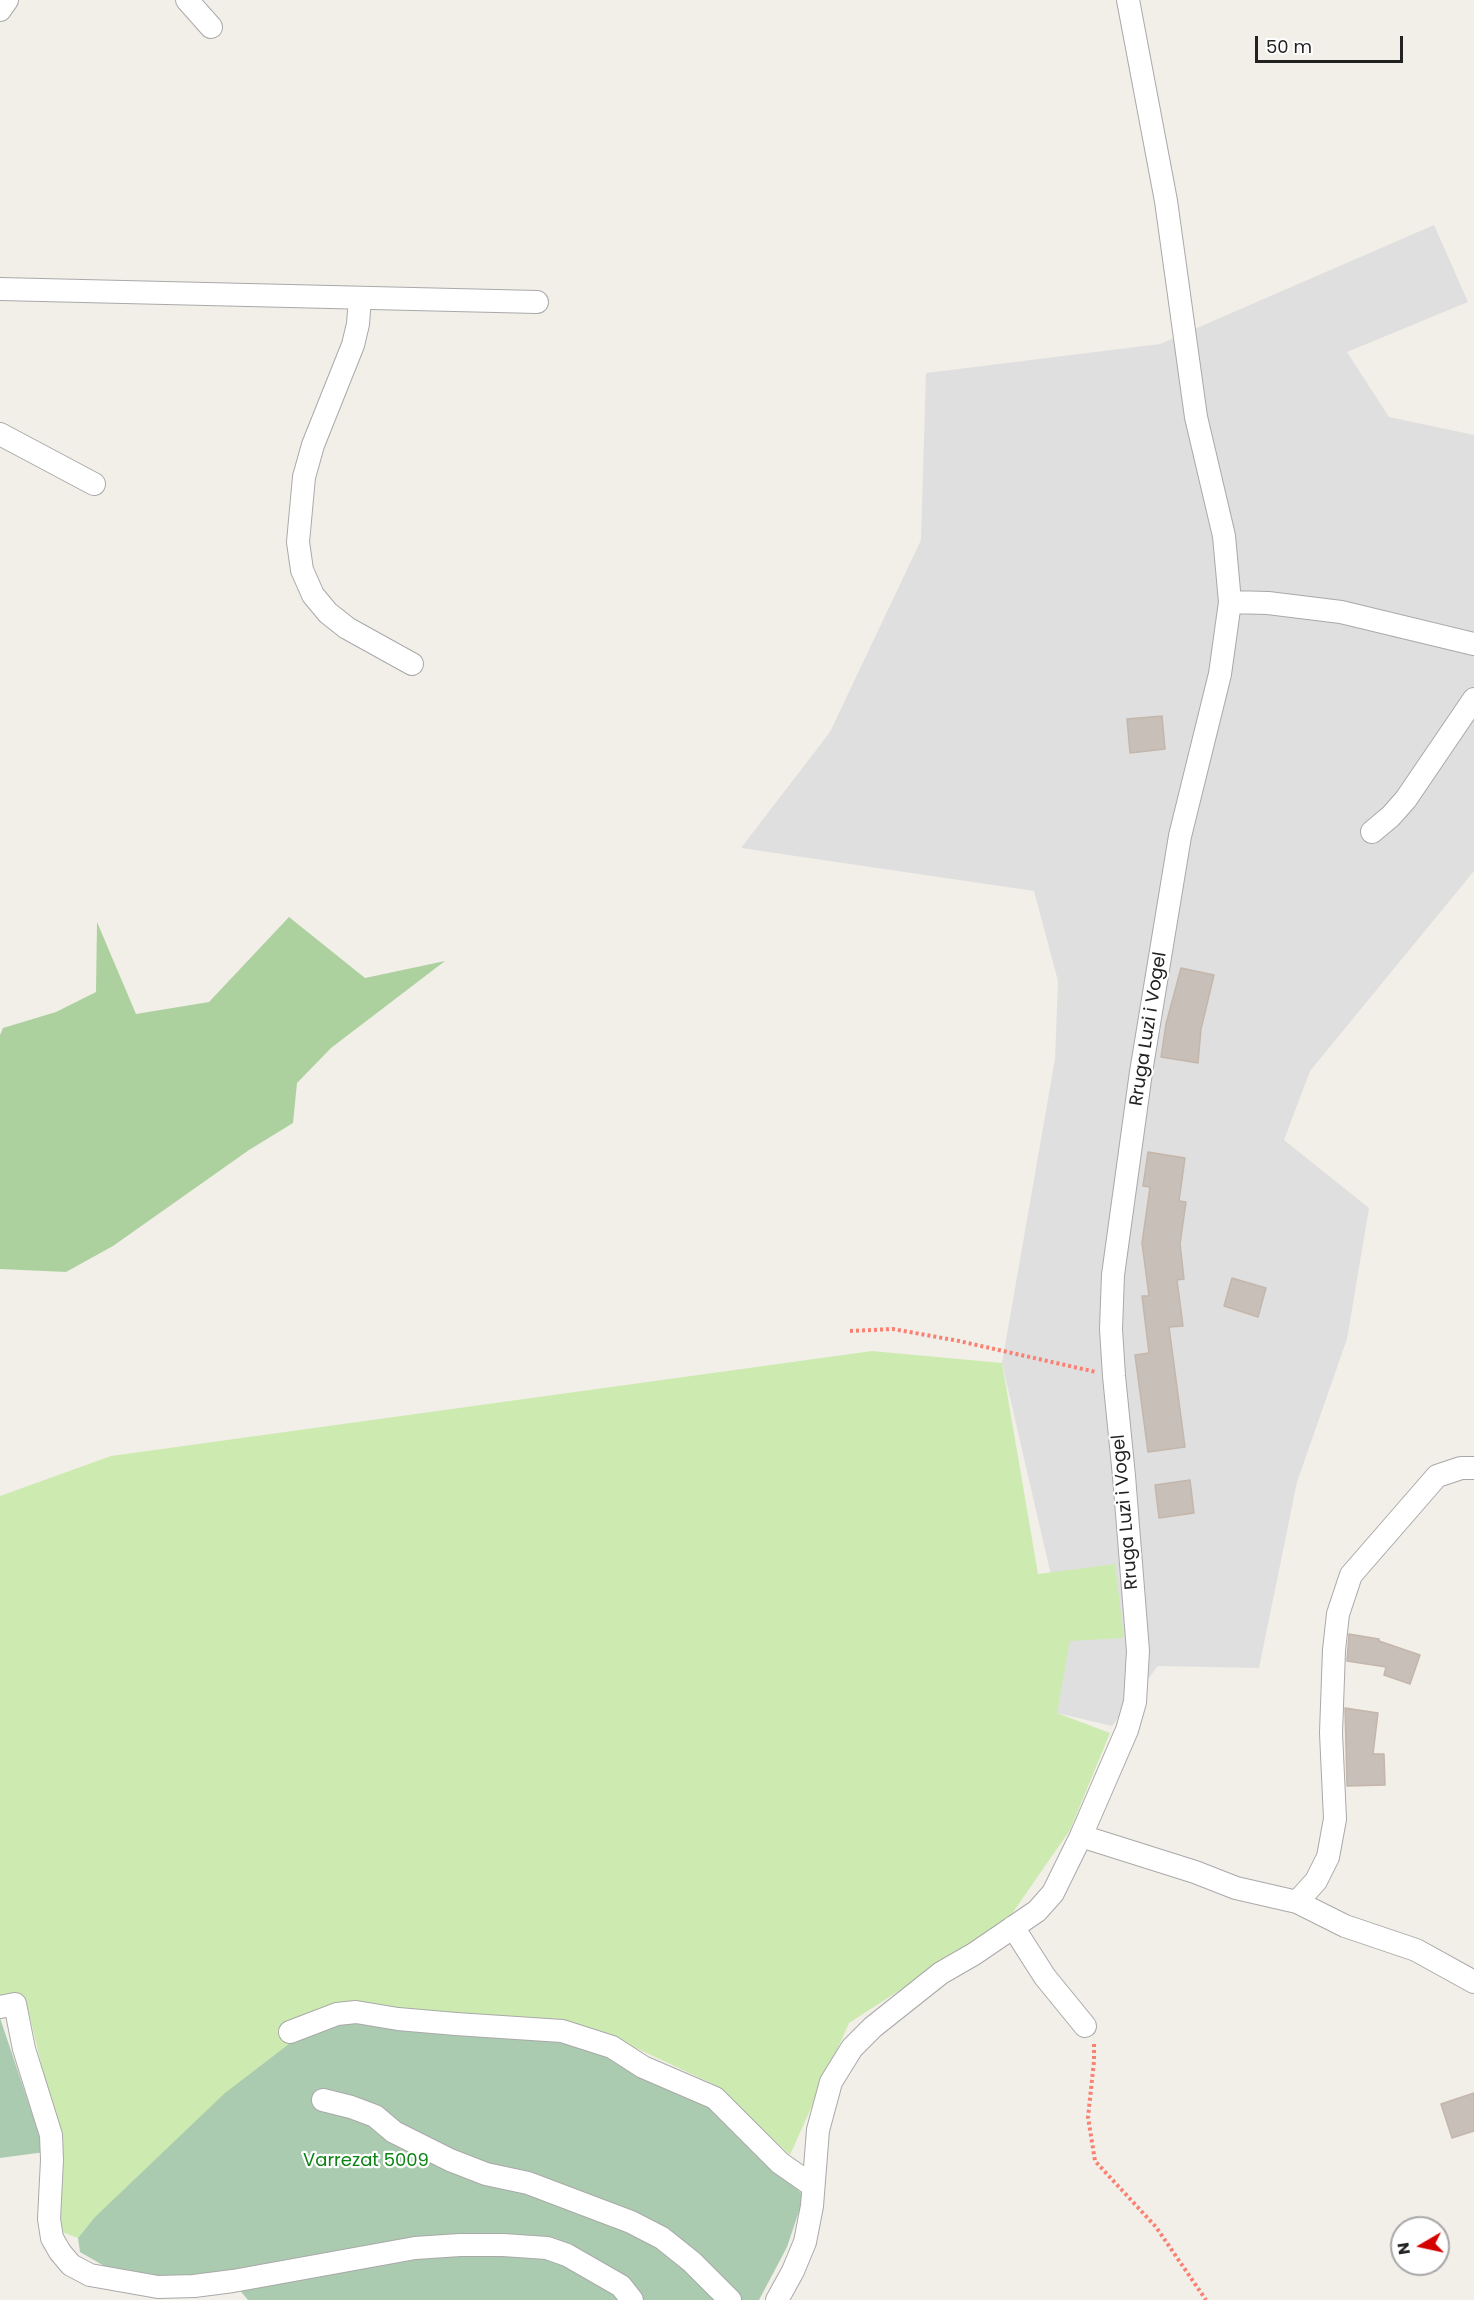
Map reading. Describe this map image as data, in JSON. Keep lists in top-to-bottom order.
{
  "streets": {
    "street": ["Rruga Luzi i Vogel"]
  },
  "parks": ["Varrezat 5009"],
  "scale_bar": "50 m",
  "north": "left"
}
